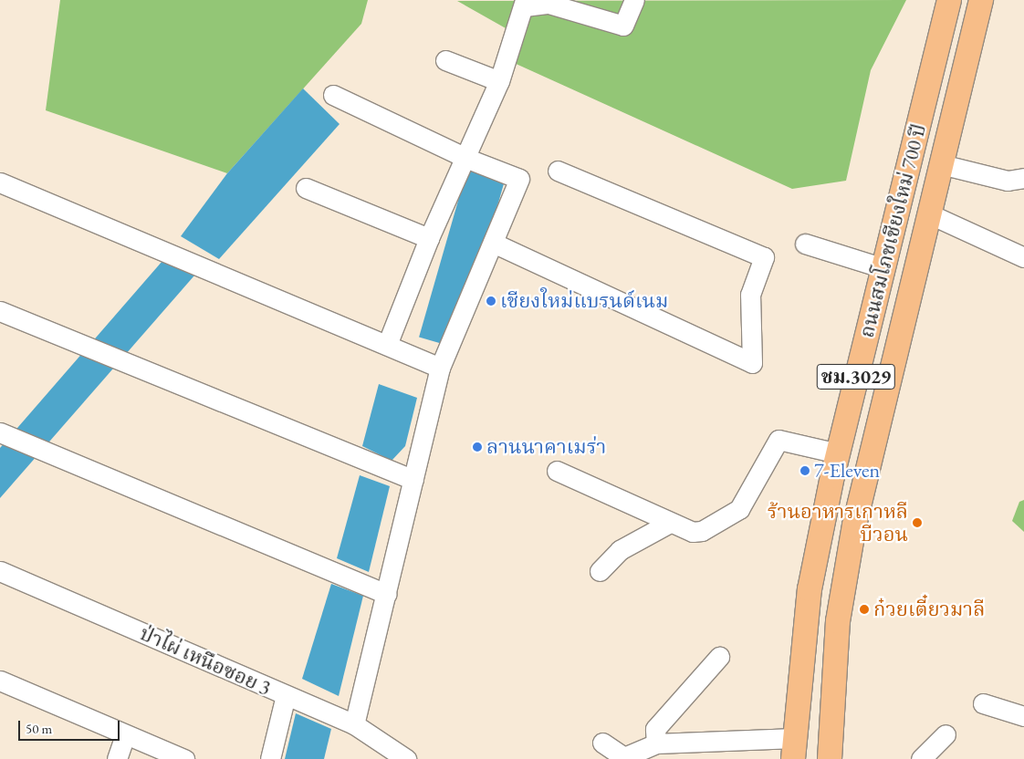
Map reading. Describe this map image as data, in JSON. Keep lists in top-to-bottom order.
{
  "streets": {
    "main road": ["ถนนสมโภชเชียงใหม่ 700 ปี", "ชม.3029"],
    "street": ["ป่าไผ่ เหนือซอย 3"]
  },
  "places": [
    "เชียงใหม่แบรนด์เนม",
    "ลานนาคาเมร่า",
    "7-Eleven",
    "ร้านอาหารเกาหลี บีวอน",
    "ก๋วยเตี๋ยวมาลี"
  ],
  "scale_bar": "50 m"
}
